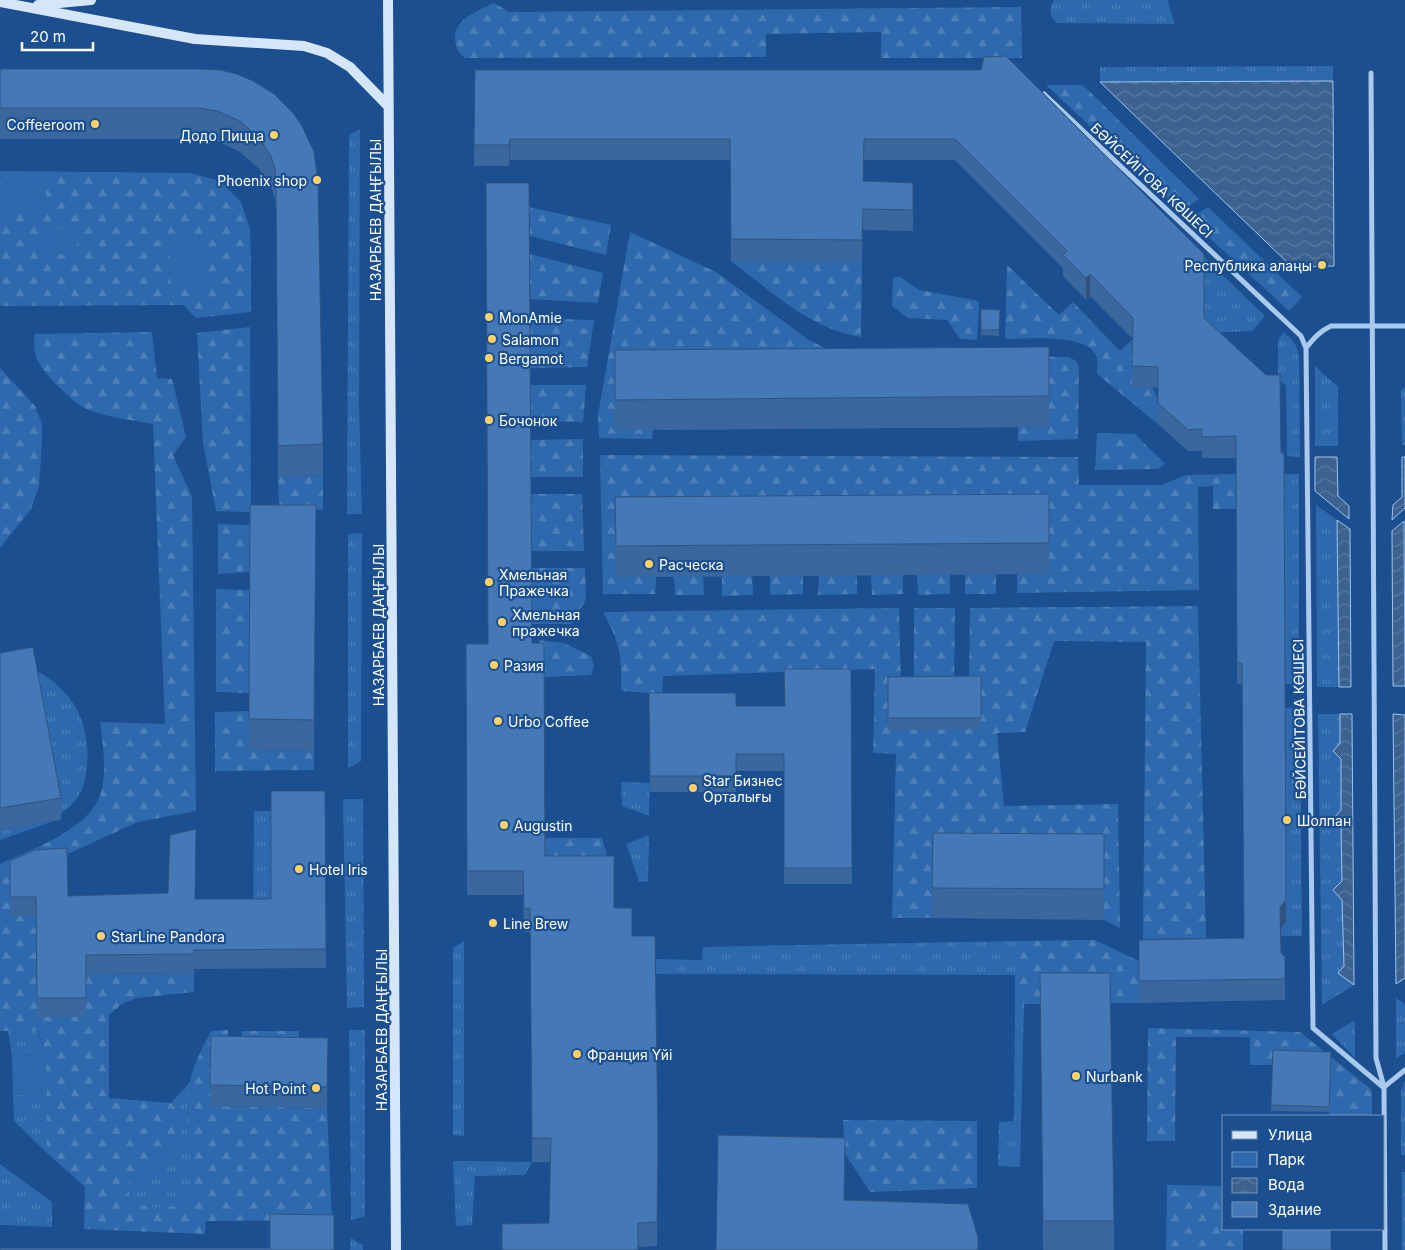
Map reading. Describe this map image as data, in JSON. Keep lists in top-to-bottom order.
{
  "streets": {
    "main road": ["НАЗАРБАЕВ ДАҢҒЫЛЫ"],
    "street": ["БӘЙСЕЙІТОВА КӨШЕСІ"]
  },
  "places": [
    "Coffeeroom",
    "Додо Пицца",
    "Phoenix shop",
    "Республика алаңы",
    "MonAmie",
    "Salamon",
    "Bergamot",
    "Бочонок",
    "Расческа",
    "Хмельная Пражечка",
    "Хмельная пражечка",
    "Разия",
    "Urbo Coffee",
    "Star Бизнес Орталығы",
    "Шолпан",
    "Augustin",
    "Hotel Iris",
    "Line Brew",
    "StarLine Pandora",
    "Франция Үйі",
    "Nurbank",
    "Hot Point"
  ],
  "legend": [
    "Улица",
    "Парк",
    "Вода",
    "Здание"
  ],
  "scale_bar": "20 m"
}
